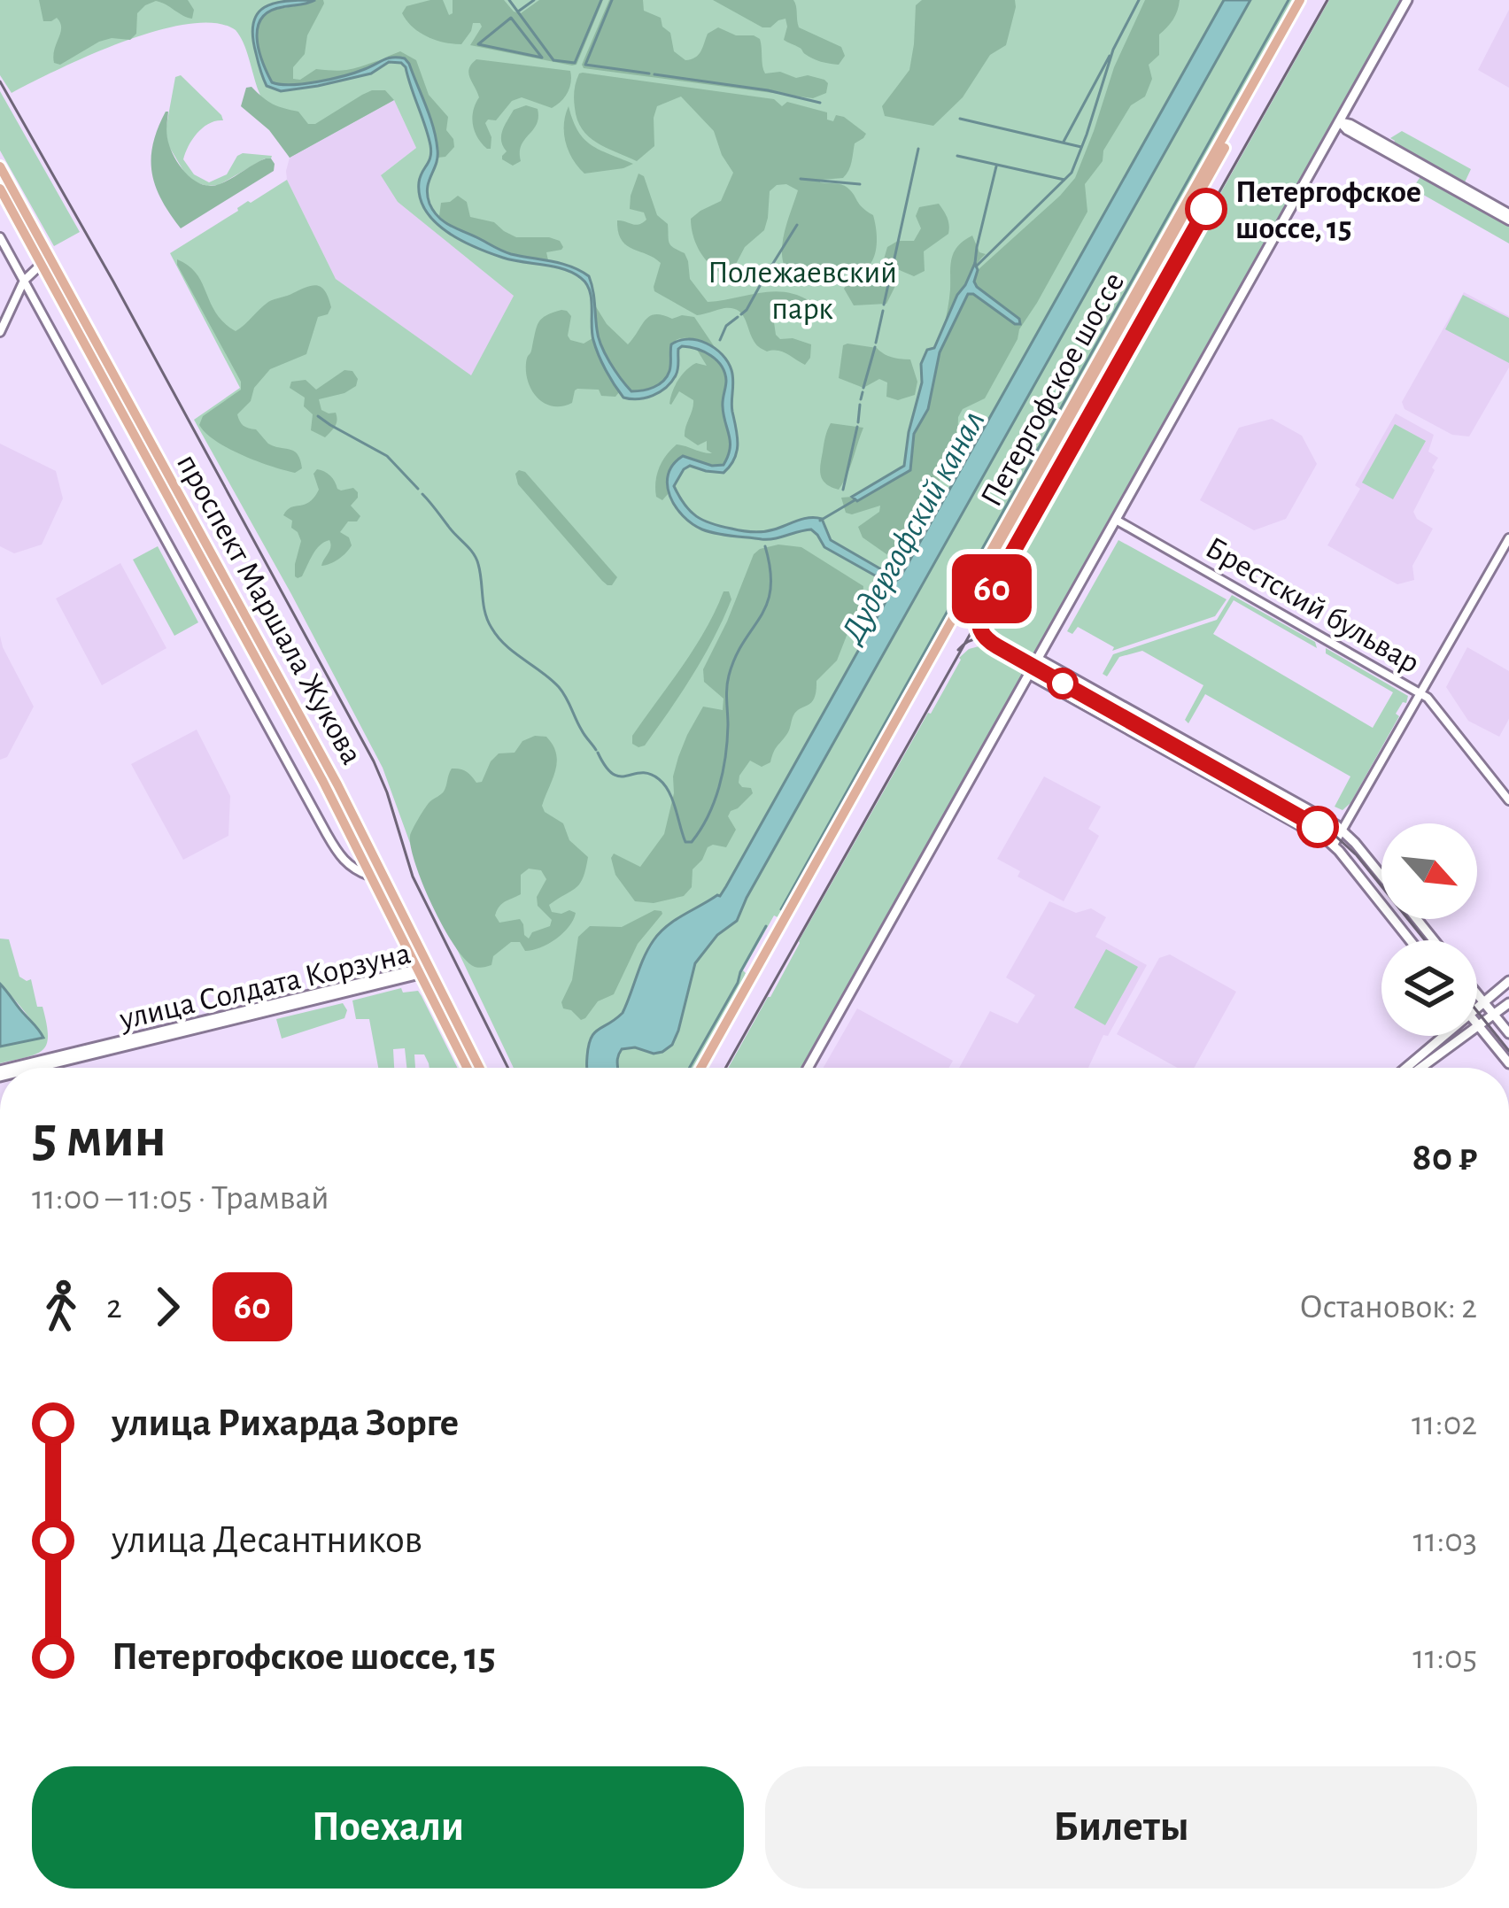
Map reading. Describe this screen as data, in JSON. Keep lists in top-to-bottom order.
{
  "streets": {
    "main road": ["Петергофское шоссе", "проспект Маршала Жукова"],
    "street": ["Брестский бульвар", "улица Солдата Корзуна"]
  },
  "crossings": [
    ["проспект Маршала Жукова", "улица Солдата Корзуна"]
  ],
  "water": ["Дудергофский канал"],
  "parks": ["Полежаевский парк"],
  "places": ["Петергофское шоссе, 15"],
  "lines": ["tram line 60"],
  "north": "bottom right",
  "page": {
    "on_map": "60",
    "heading": ["5 мин", "11:00 – 11:05 · Трамвай", "80 ₽"],
    "legs": ["2", "60", "Остановок: 2"],
    "list": [
      {
        "name": "улица Рихарда Зорге",
        "value": "11:02"
      },
      {
        "name": "улица Десантников",
        "value": "11:03"
      },
      {
        "name": "Петергофское шоссе, 15",
        "value": "11:05"
      }
    ],
    "buttons": ["Поехали", "Билеты"]
  }
}
